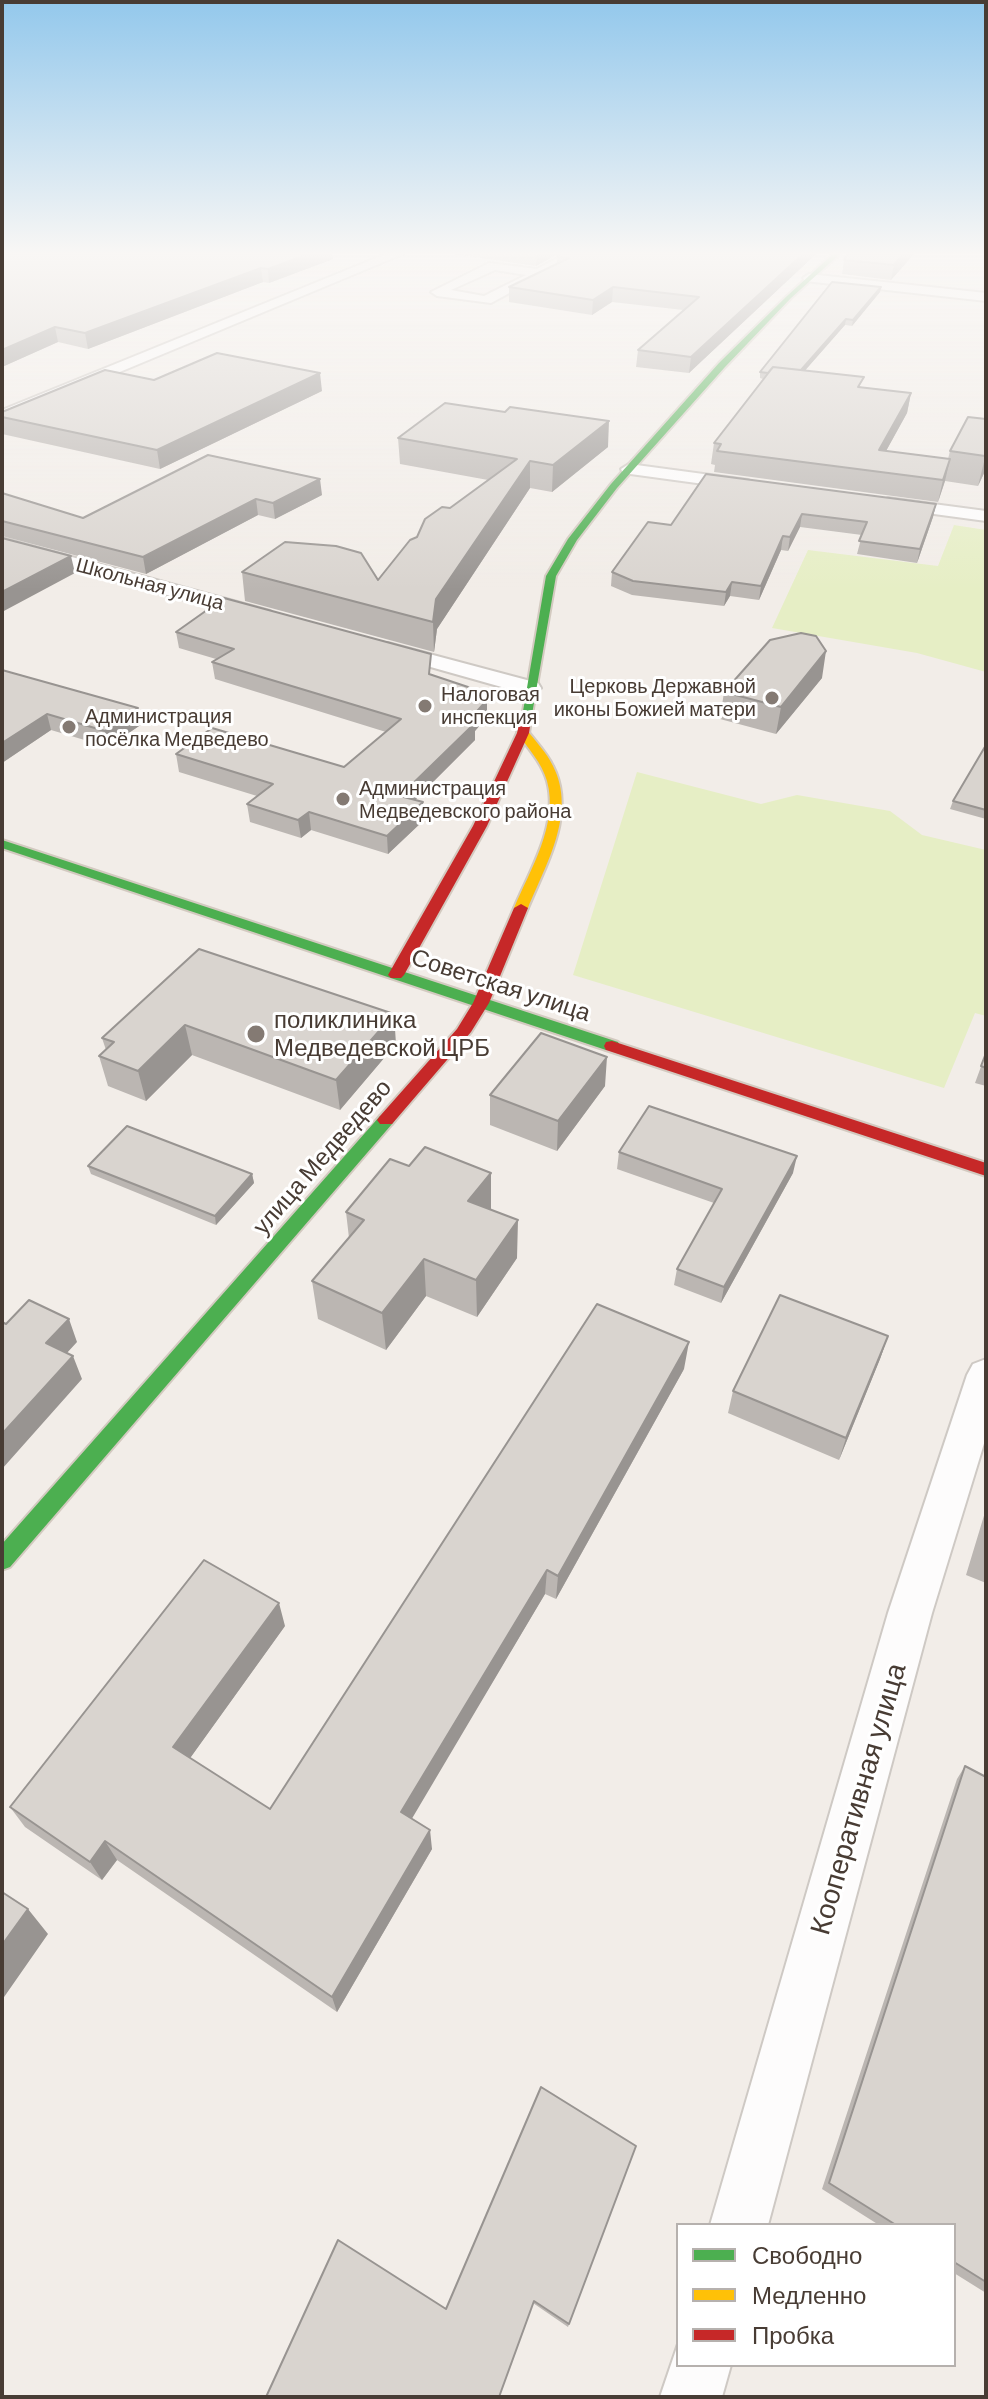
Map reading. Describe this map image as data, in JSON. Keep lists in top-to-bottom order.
{
  "streets": {
    "street": [
      "Школьная улица",
      "Советская улица",
      "улица Медведево",
      "Кооперативная улица"
    ]
  },
  "crossings": [
    ["Советская улица", "улица Медведево"]
  ],
  "places": [
    "Церковь Державной иконы Божией матери",
    "Налоговая инспекция",
    "Администрация посёлка Медведево",
    "Администрация Медведевского района",
    "поликлиника Медведевской ЦРБ"
  ],
  "legend": ["Свободно", "Медленно", "Пробка"]
}
